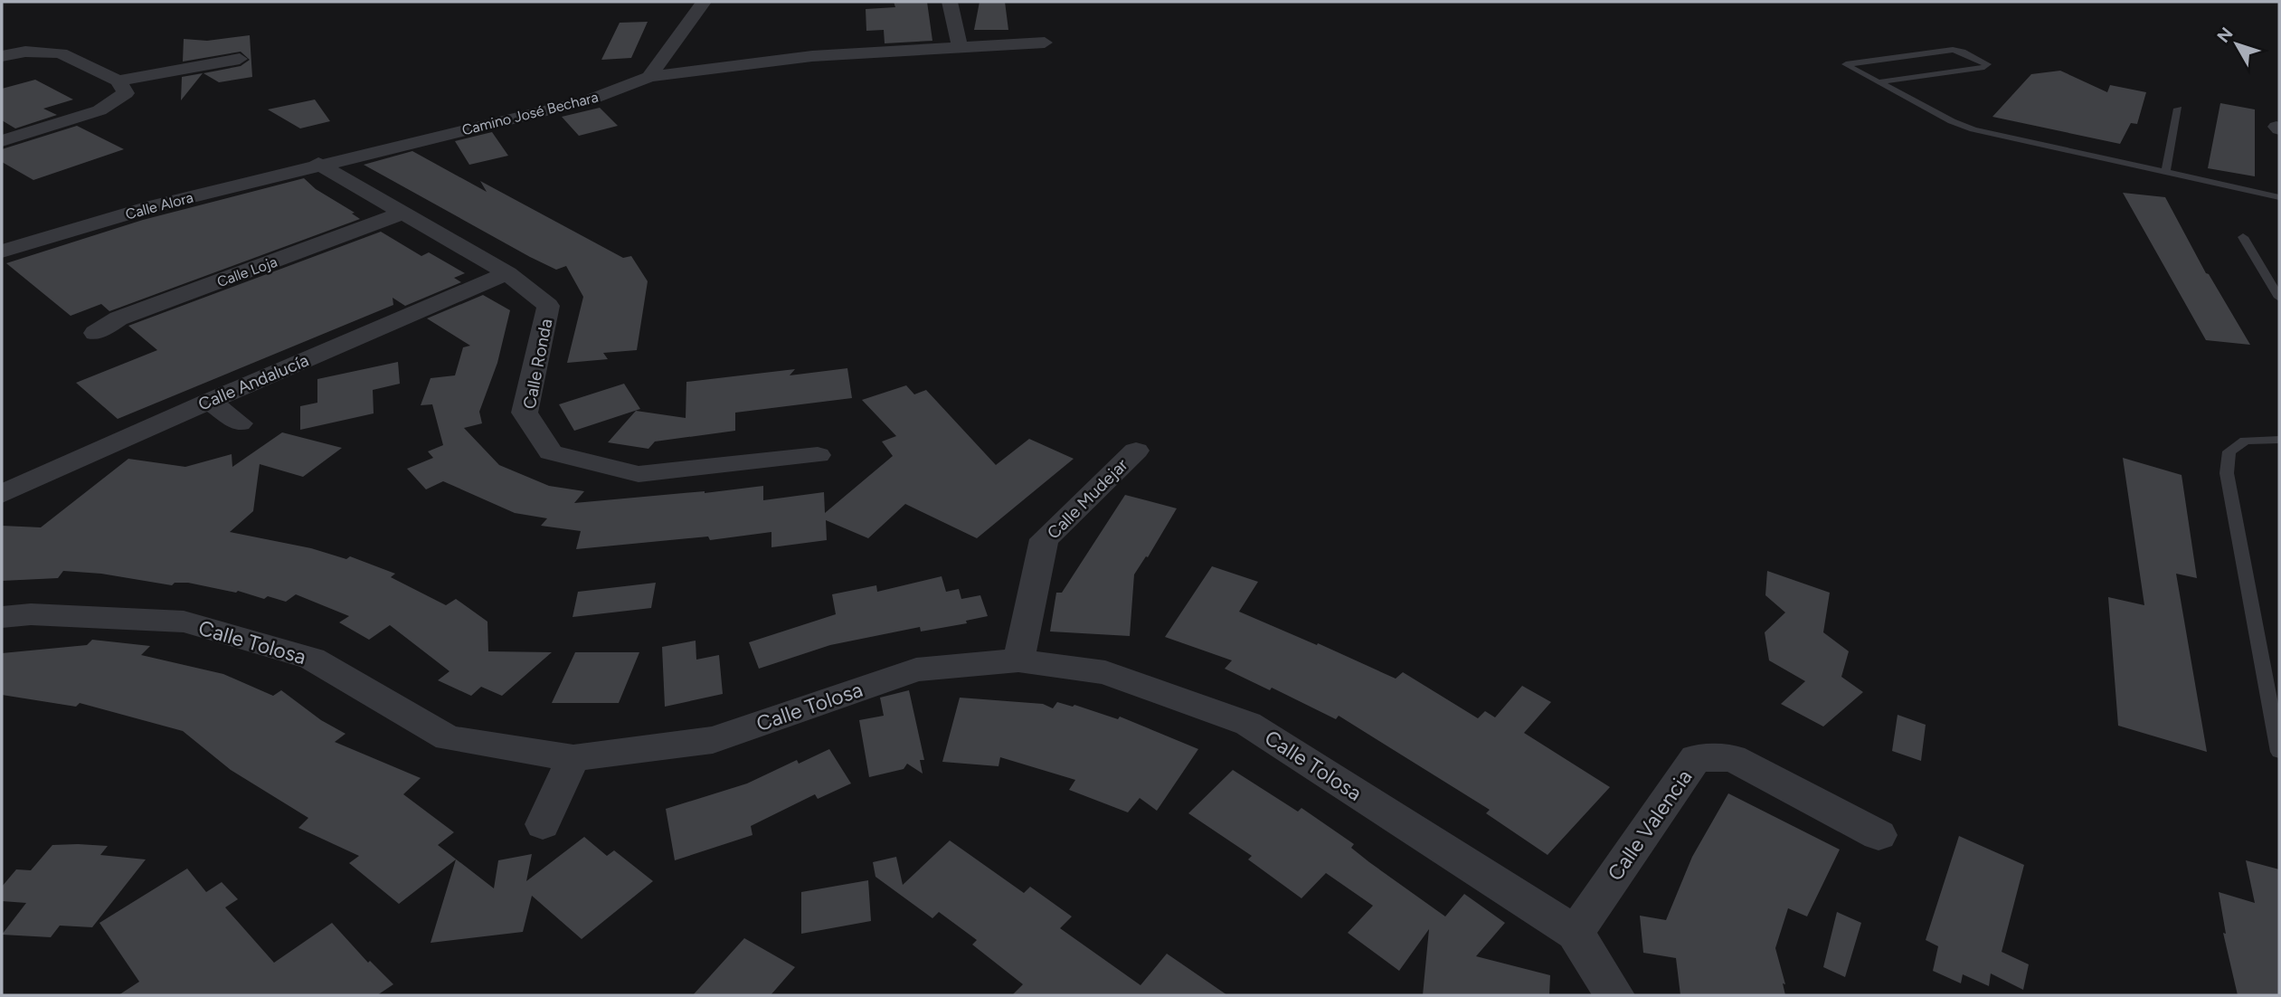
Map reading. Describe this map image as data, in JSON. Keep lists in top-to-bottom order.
{
  "streets": {
    "street": [
      "Camino José Bechara",
      "Calle Alora",
      "Calle Loja",
      "Calle Ronda",
      "Calle Andalucía",
      "Calle Mudejar",
      "Calle Tolosa",
      "Calle Valencia"
    ]
  },
  "crossings": [
    ["Camino José Bechara", "Calle Alora"],
    ["Camino José Bechara", "Calle Ronda"],
    ["Calle Alora", "Calle Ronda"],
    ["Calle Loja", "Calle Ronda"],
    ["Calle Ronda", "Calle Andalucía"],
    ["Calle Mudejar", "Calle Tolosa"],
    ["Calle Tolosa", "Calle Valencia"]
  ],
  "north": "top left"
}
